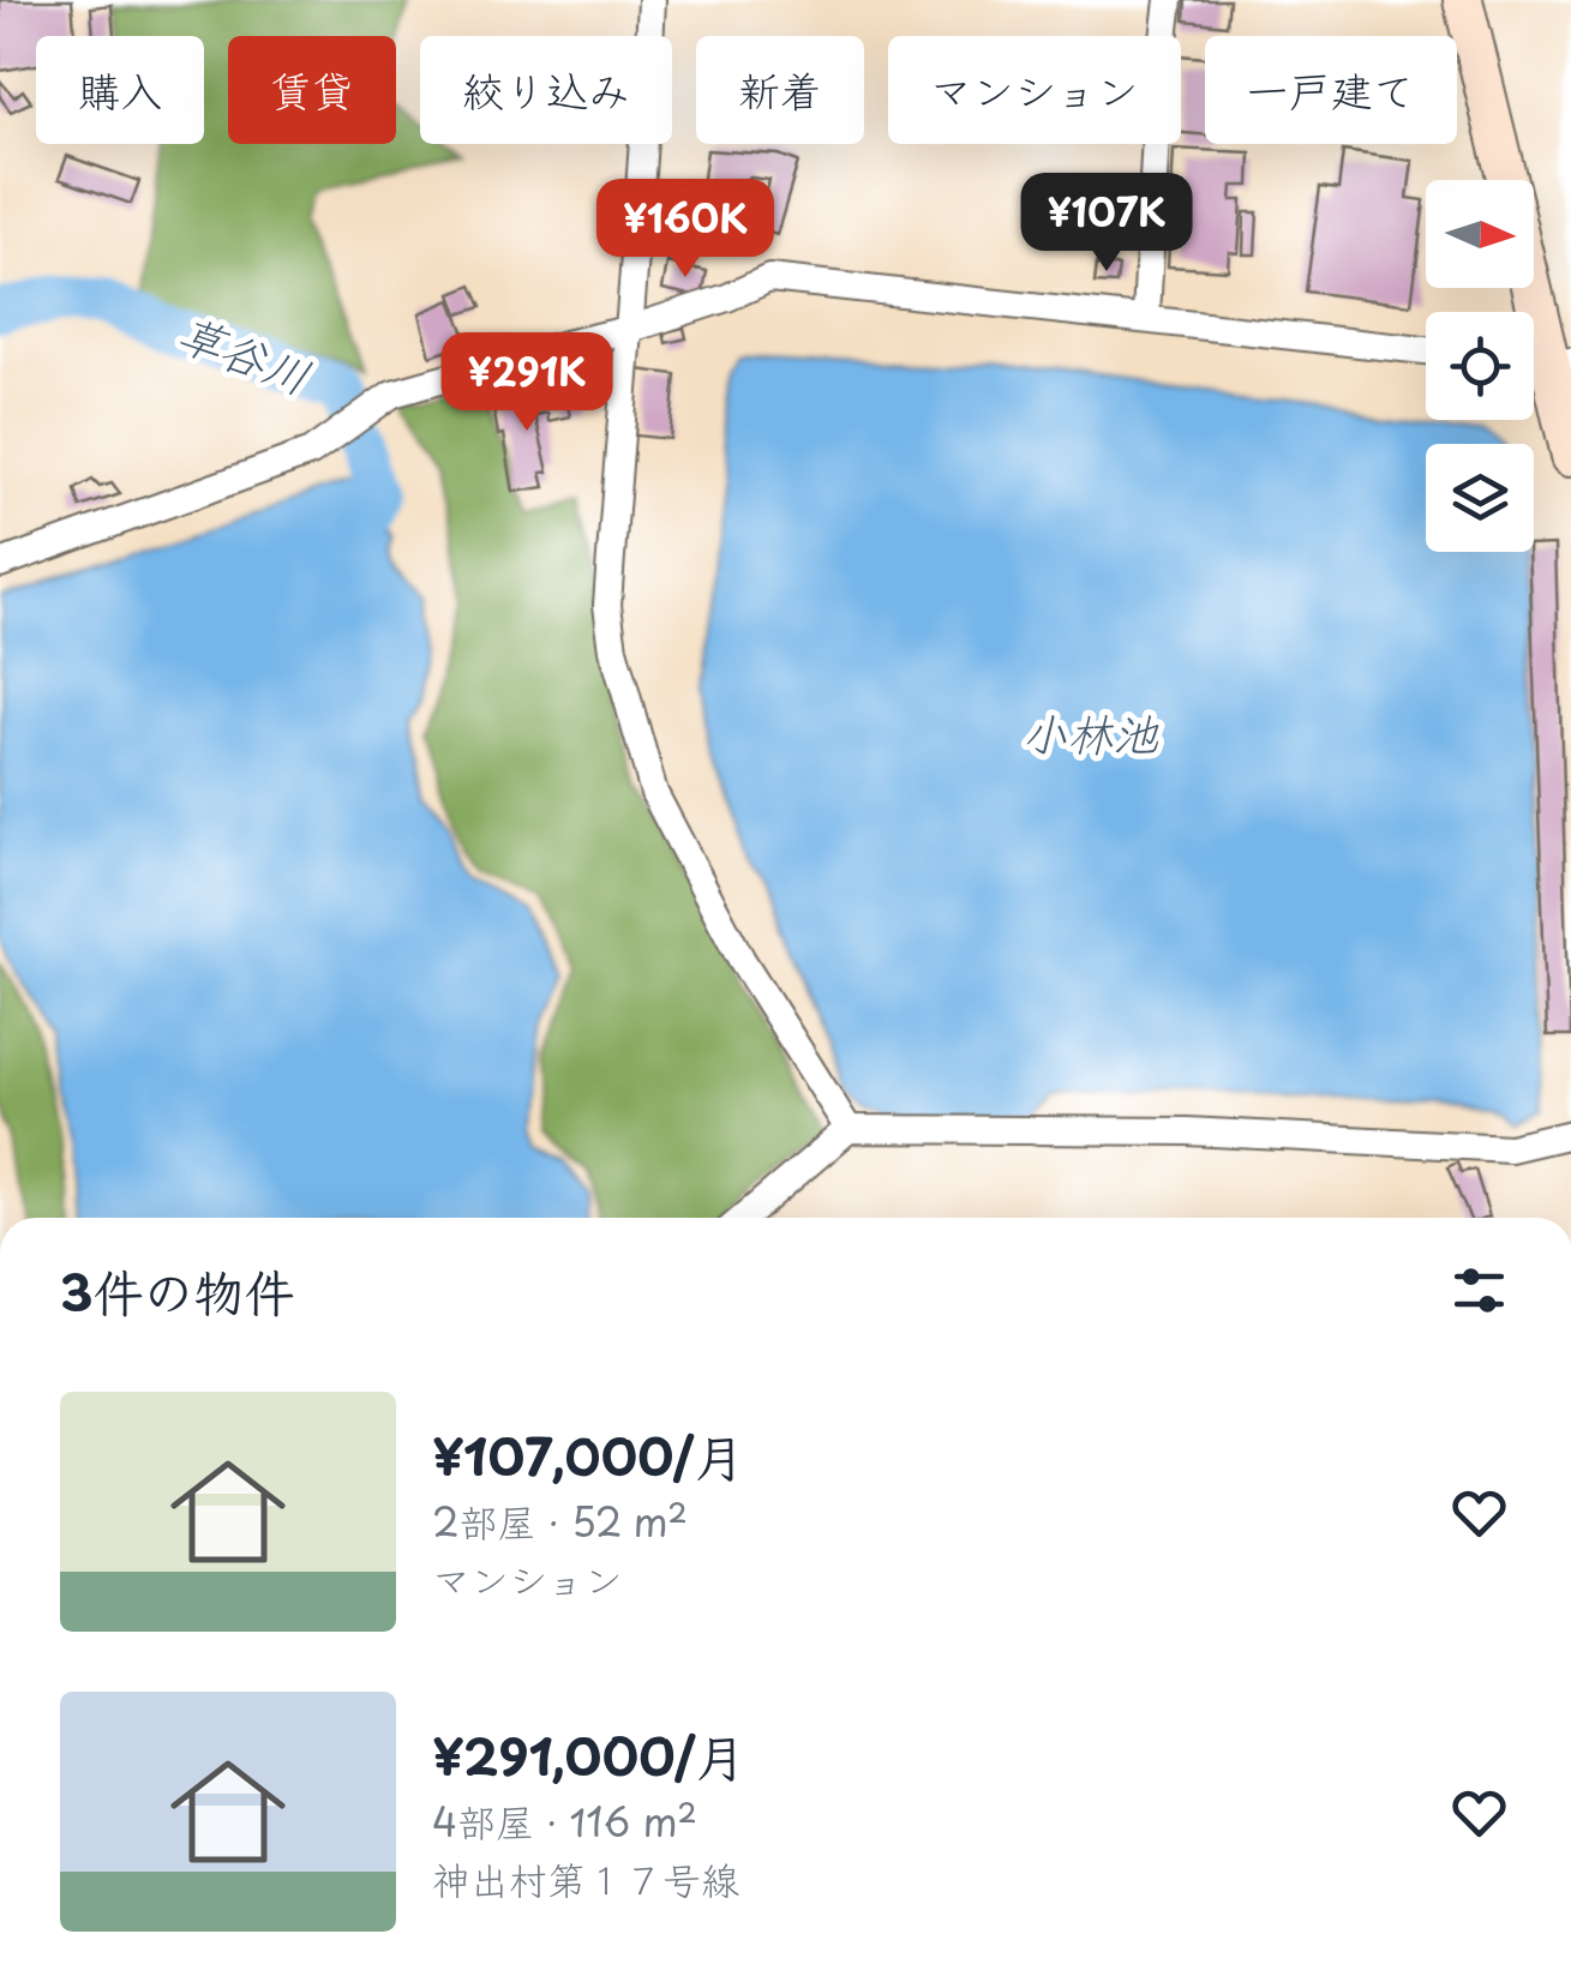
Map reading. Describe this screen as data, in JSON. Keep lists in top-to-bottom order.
{
  "water": ["草谷川", "小林池"],
  "north": "right",
  "page": {
    "chip": [
      "購入",
      "賃貸",
      "絞り込み",
      "新着",
      "マンション",
      "一戸建て"
    ],
    "price": ["¥107K", "¥160K", "¥291K"],
    "heading": "3件の物件",
    "list": [
      {
        "name": "¥107,000/月",
        "note": "2部屋 · 52 m² · マンション"
      },
      {
        "name": "¥291,000/月",
        "note": "4部屋 · 116 m² · 神出村第１７号線"
      }
    ]
  }
}
